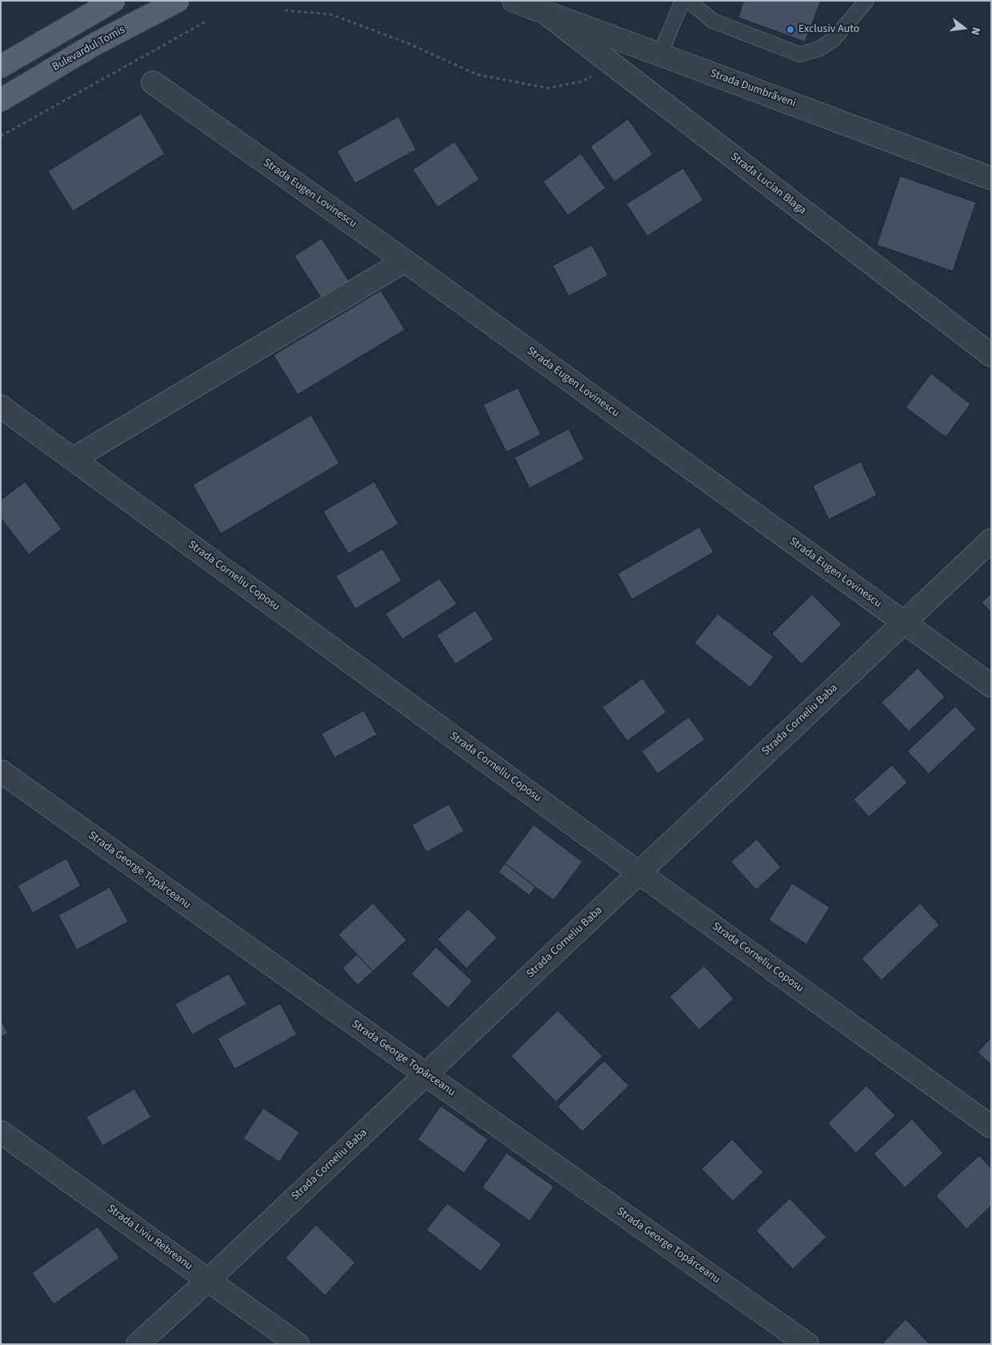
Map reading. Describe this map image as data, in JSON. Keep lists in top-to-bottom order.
{
  "streets": {
    "main road": ["Bulevardul Tomis"],
    "street": [
      "Strada Dumbrăveni",
      "Strada Lucian Blaga",
      "Strada Eugen Lovinescu",
      "Strada Corneliu Coposu",
      "Strada Corneliu Baba",
      "Strada George Topârceanu",
      "Strada Liviu Rebreanu"
    ]
  },
  "crossings": [
    ["Strada Dumbrăveni", "Strada Lucian Blaga"],
    ["Strada Eugen Lovinescu", "Strada Corneliu Baba"],
    ["Strada Corneliu Coposu", "Strada Corneliu Baba"],
    ["Strada Corneliu Baba", "Strada George Topârceanu"],
    ["Strada Corneliu Baba", "Strada Liviu Rebreanu"]
  ],
  "places": ["Exclusiv Auto"],
  "north": "right"
}
